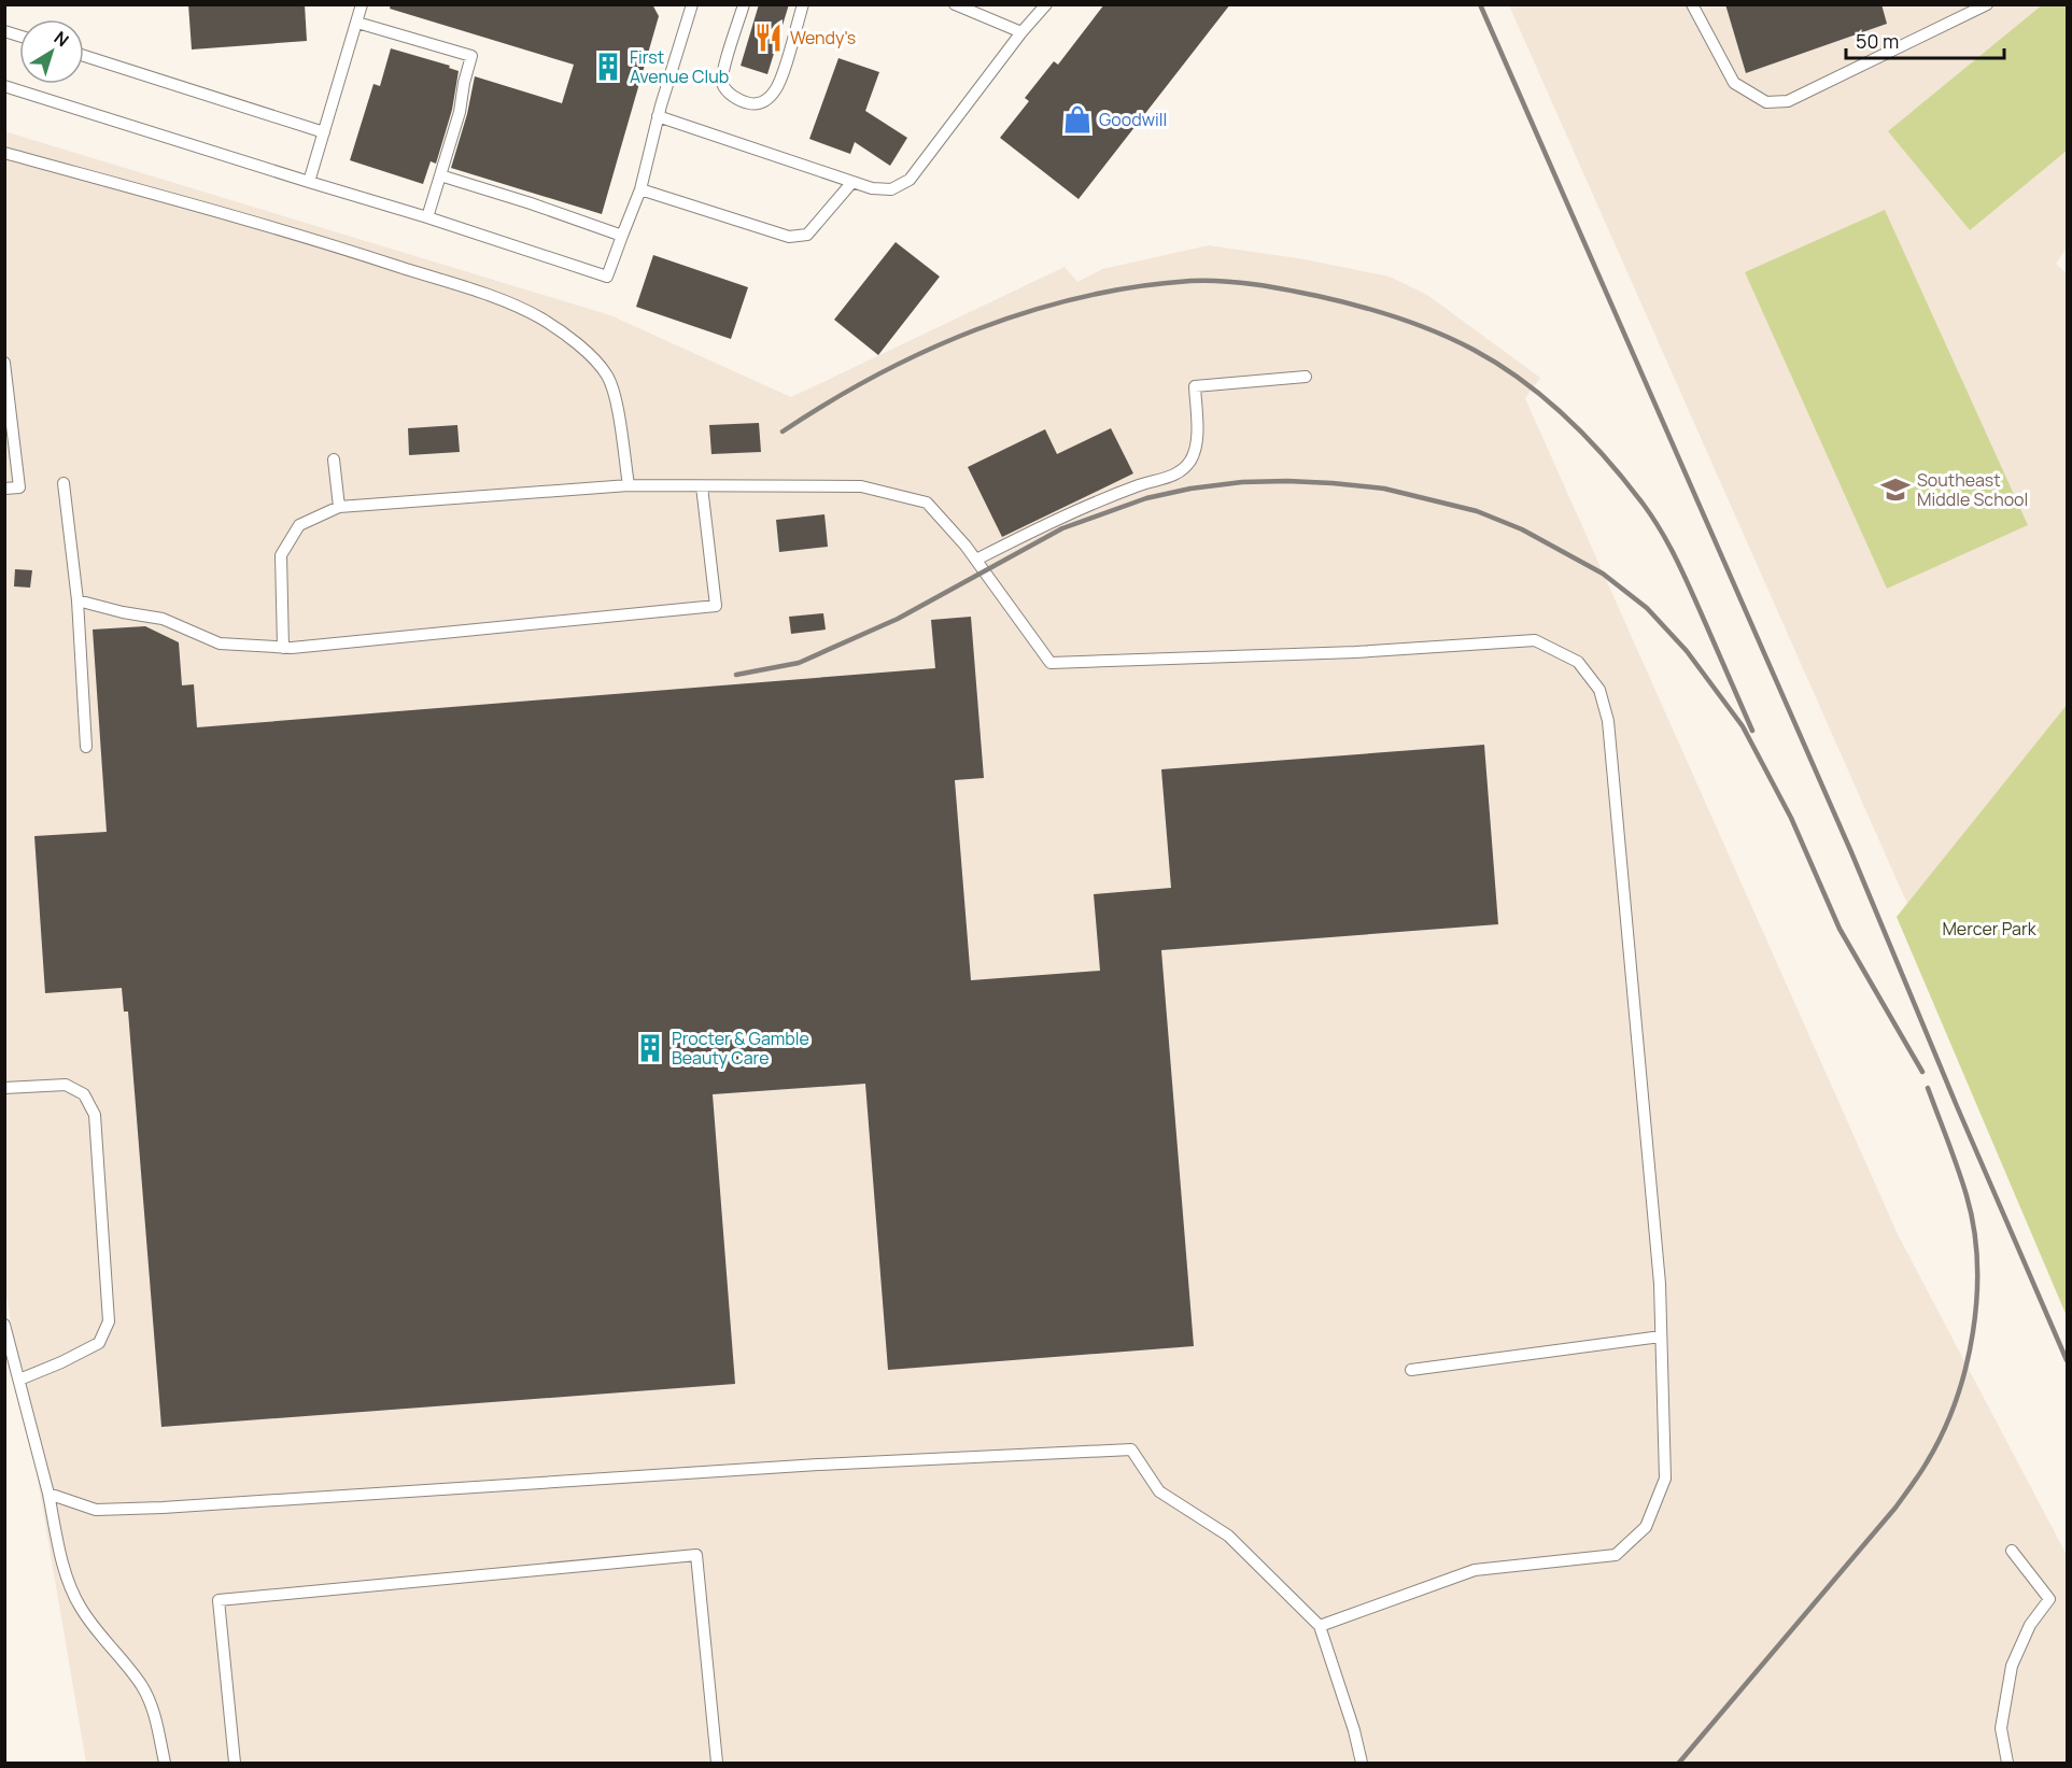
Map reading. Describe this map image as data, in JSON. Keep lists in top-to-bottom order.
{
  "parks": ["Mercer Park"],
  "places": {
    "restaurant": ["Wendy's"],
    "building": ["First Avenue Club", "Procter & Gamble Beauty Care"],
    "shop": ["Goodwill"],
    "school or university": ["Southeast Middle School"]
  },
  "scale_bar": "50 m",
  "north": "top right"
}
